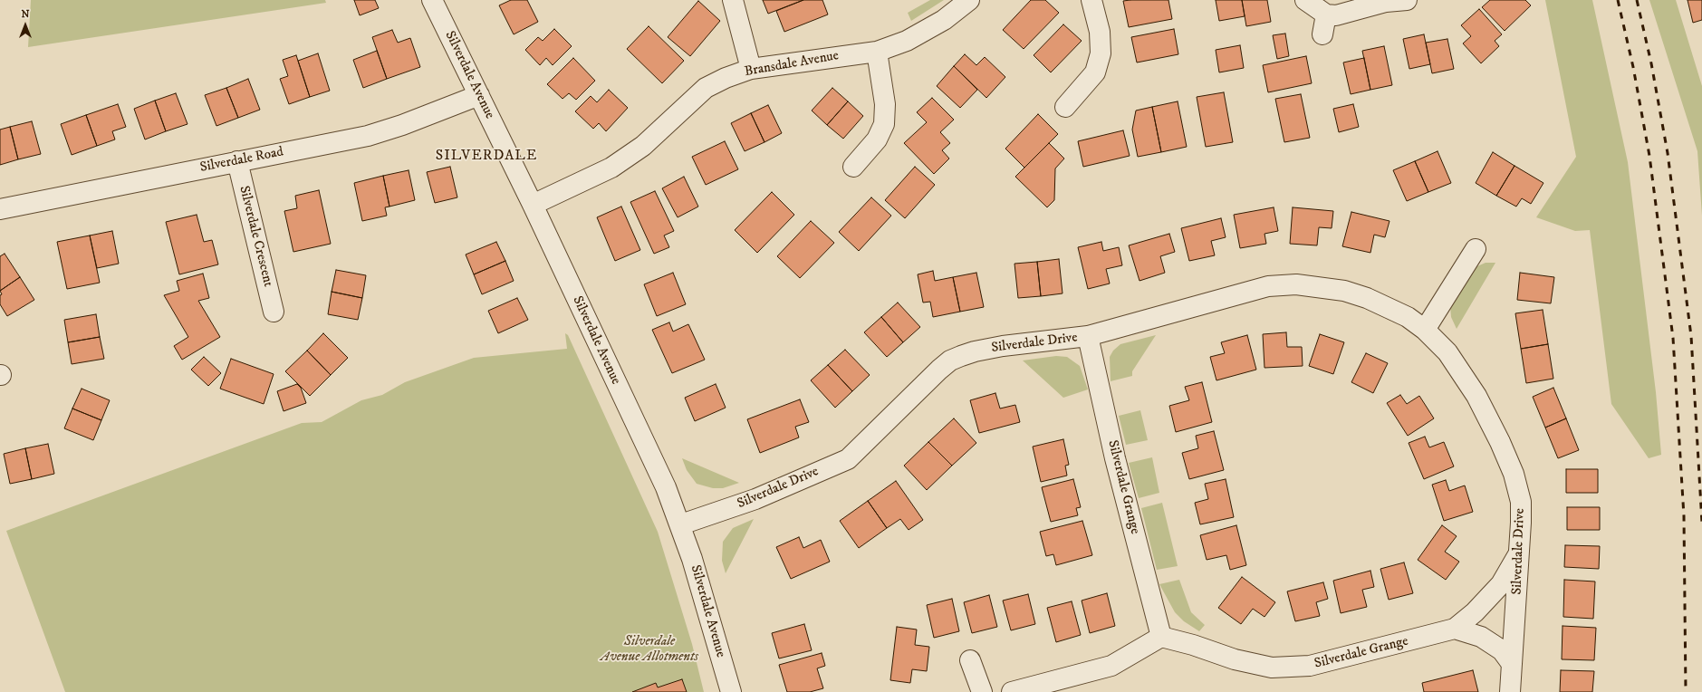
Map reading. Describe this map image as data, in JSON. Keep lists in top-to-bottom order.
{
  "streets": {
    "street": [
      "Bransdale Avenue",
      "Silverdale Avenue",
      "Silverdale Road",
      "Silverdale Crescent",
      "Silverdale Drive",
      "Silverdale Grange"
    ]
  },
  "crossings": [
    ["Bransdale Avenue", "Silverdale Avenue"],
    ["Silverdale Avenue", "Silverdale Road"],
    ["Silverdale Avenue", "Silverdale Drive"],
    ["Silverdale Road", "Silverdale Crescent"],
    ["Silverdale Drive", "Silverdale Grange"]
  ],
  "districts": ["SILVERDALE"],
  "parks": ["Silverdale Avenue Allotments"],
  "north": "top"
}
